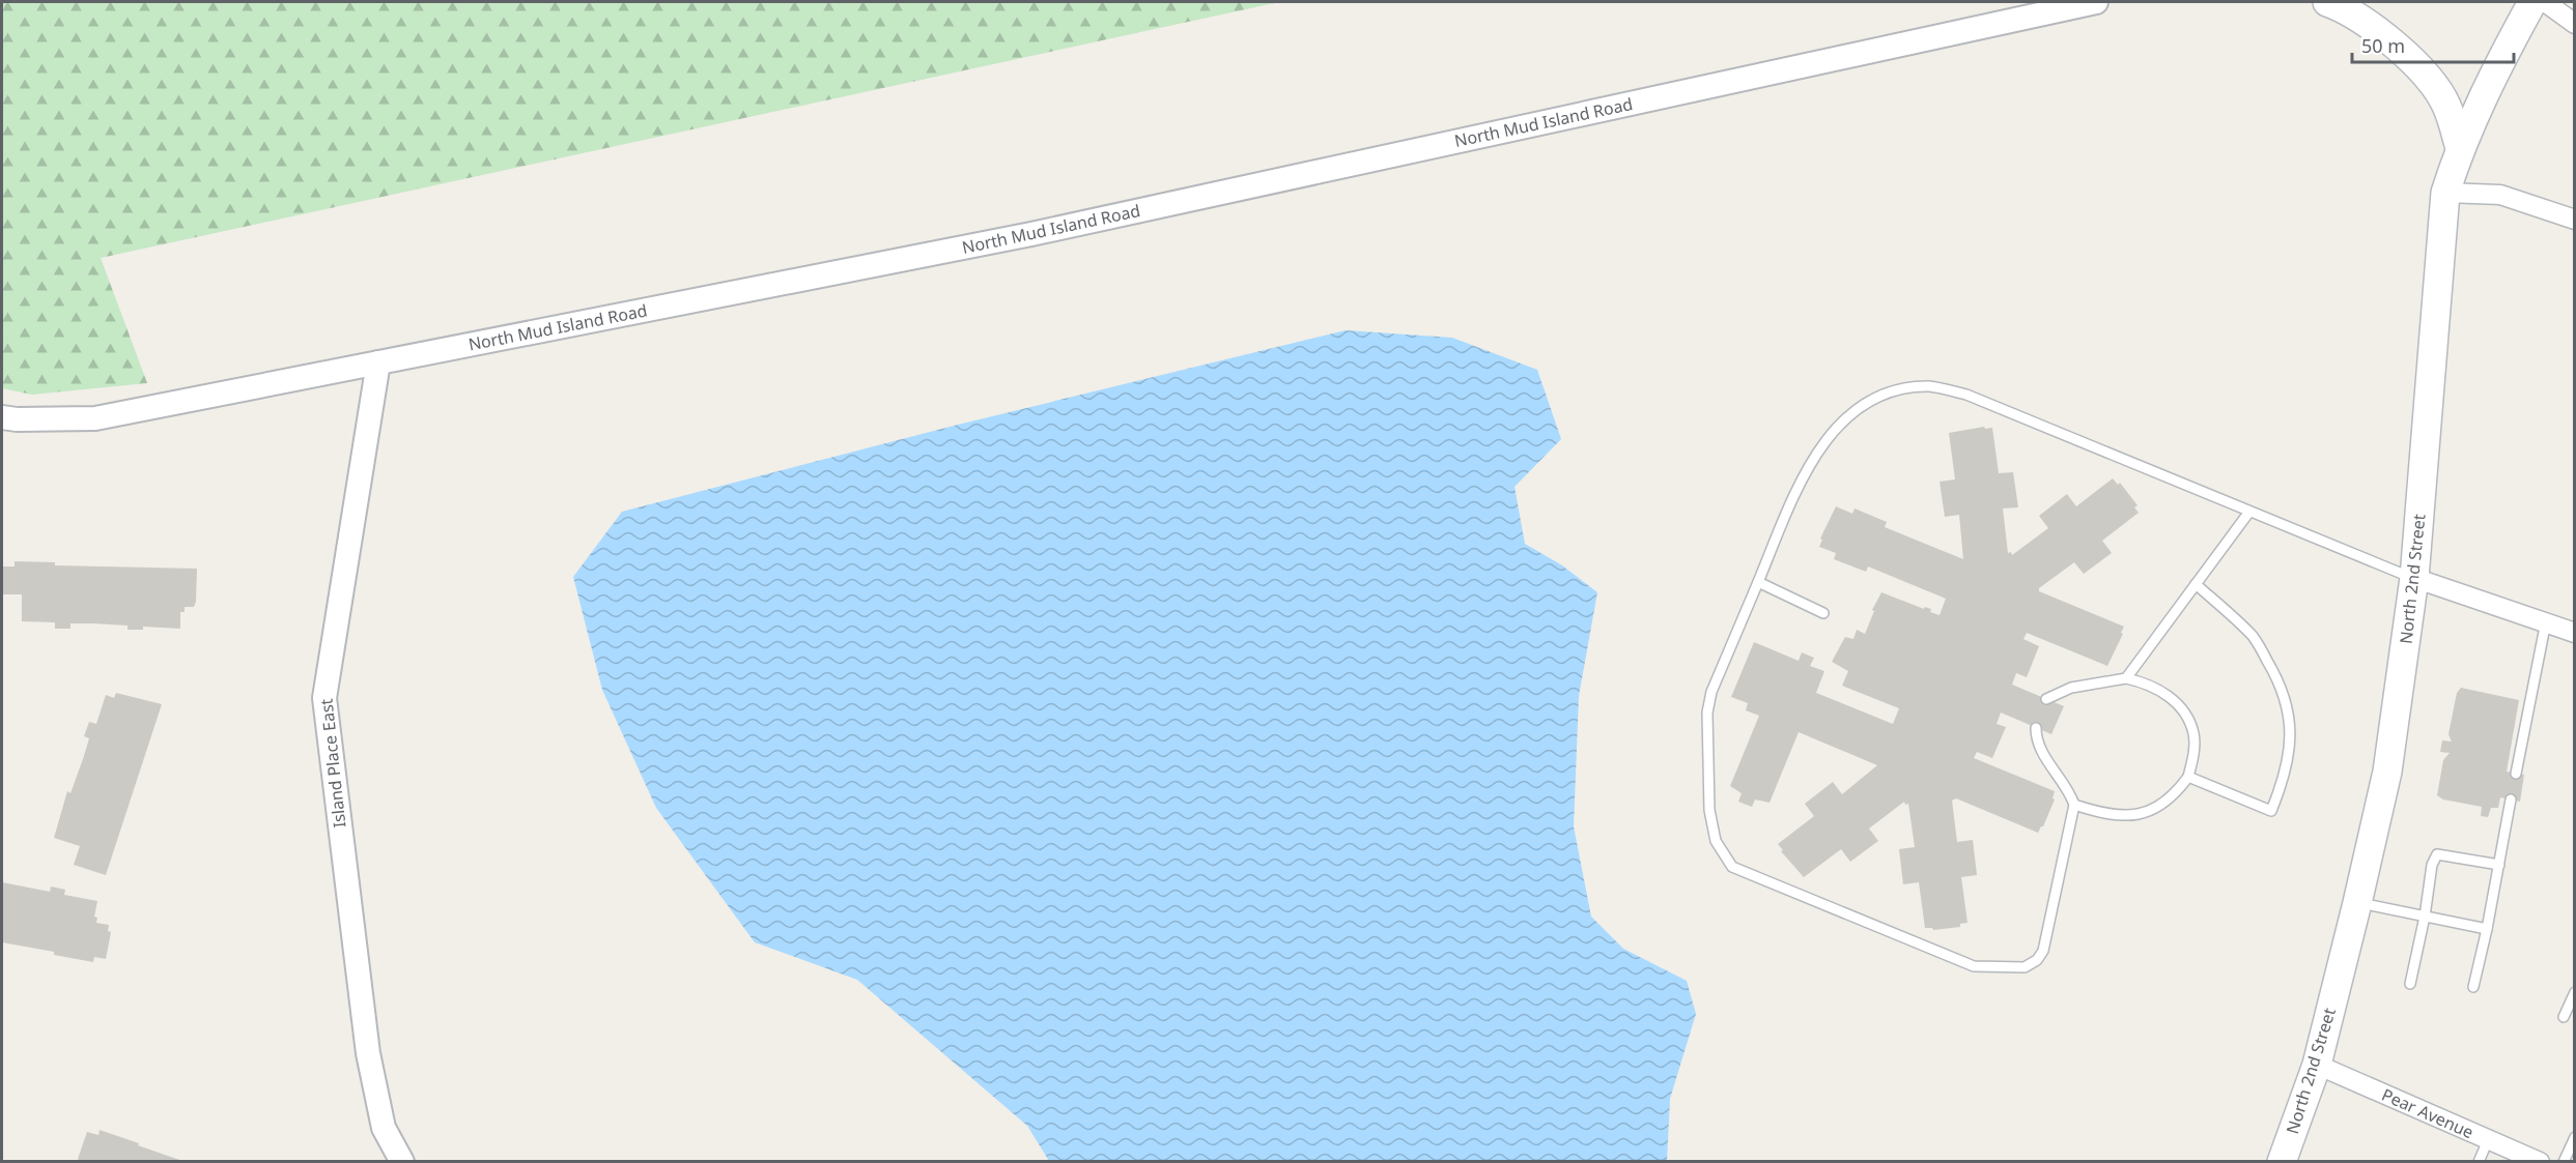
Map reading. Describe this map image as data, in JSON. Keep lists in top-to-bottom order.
{
  "streets": {
    "main road": ["North 2nd Street"],
    "street": ["North Mud Island Road", "Island Place East", "Pear Avenue"]
  },
  "crossings": [
    ["North Mud Island Road", "Island Place East"],
    ["North 2nd Street", "Pear Avenue"]
  ],
  "scale_bar": "50 m"
}
